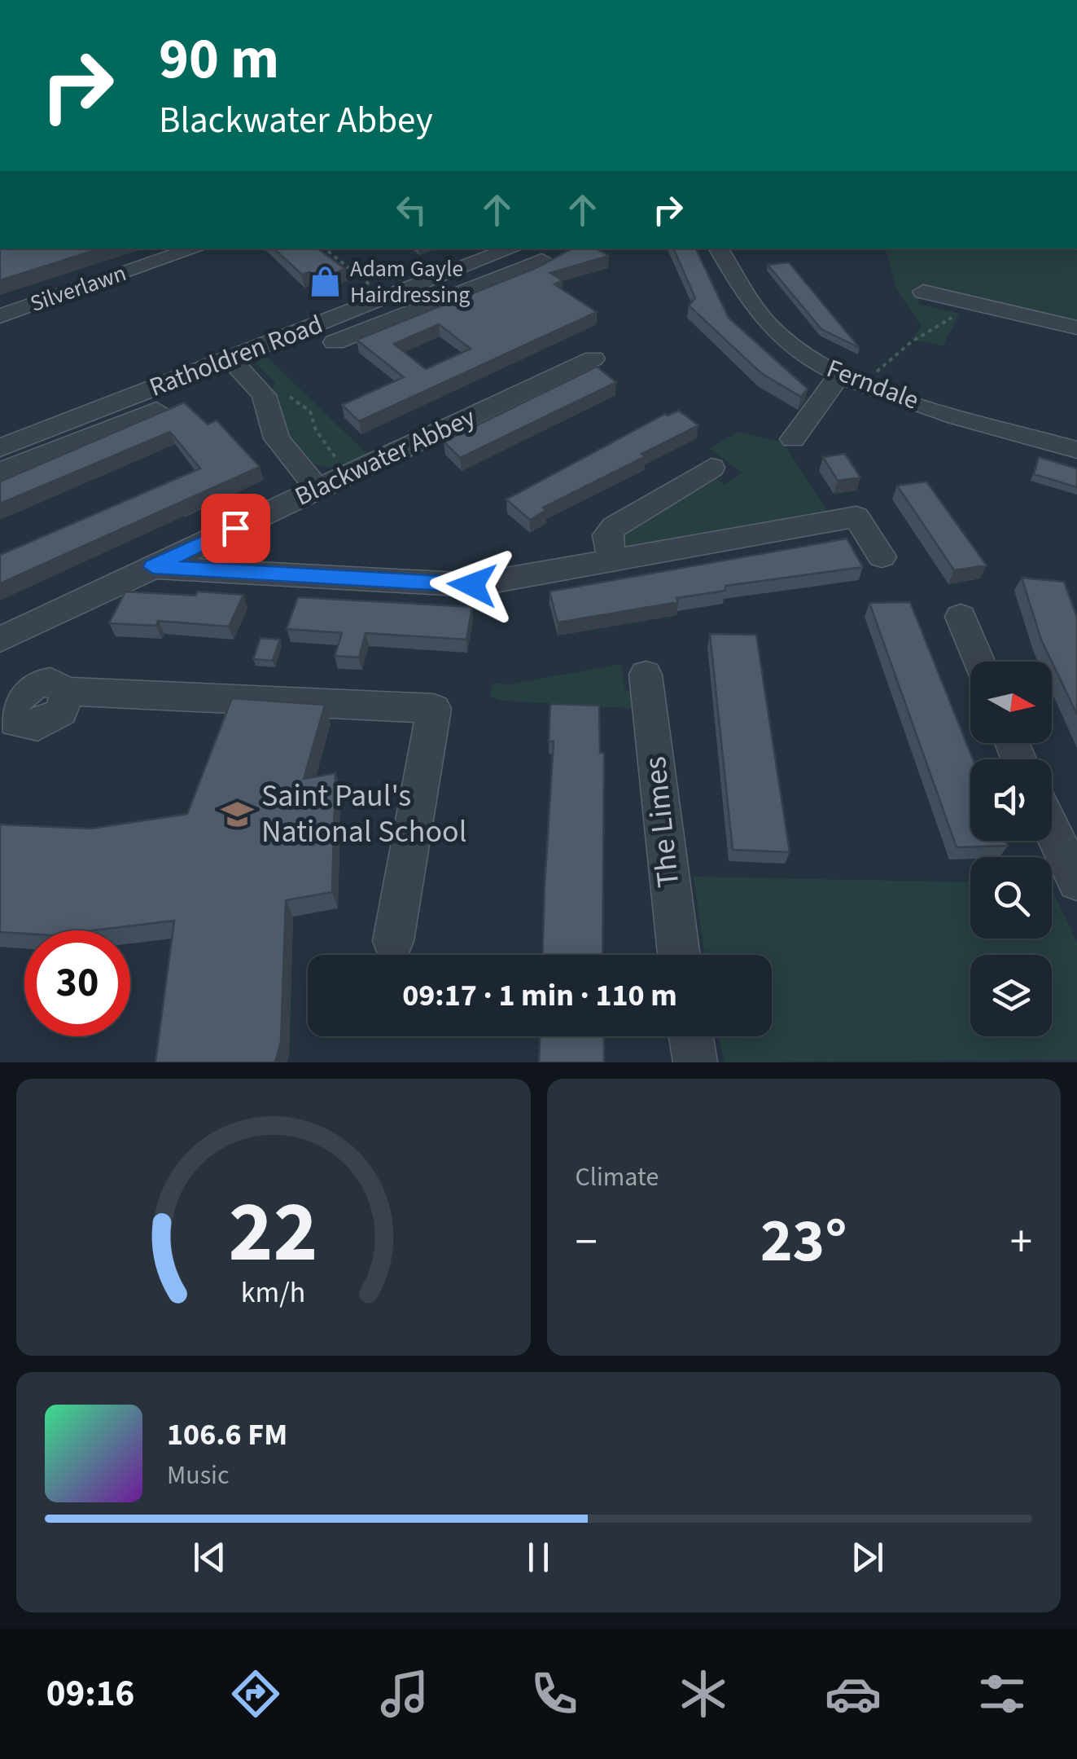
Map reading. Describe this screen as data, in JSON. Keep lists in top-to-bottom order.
{
  "streets": {
    "street": [
      "Silverlawn",
      "Ratholdren Road",
      "Ferndale",
      "Blackwater Abbey",
      "The Limes"
    ]
  },
  "places": {
    "shop": ["Adam Gayle Hairdressing"],
    "school or university": ["Saint Paul's National School"]
  },
  "north": "right",
  "page": {
    "turn": ["90 m", "Blackwater Abbey"],
    "limit": "30",
    "trip": "09:17 · 1 min · 110 m",
    "tile": "Climate",
    "heat": ["−", "23°", "+"],
    "song": ["106.6 FM", "Music"],
    "tabs": "09:16",
    "gauge": ["22", "km/h"]
  }
}
